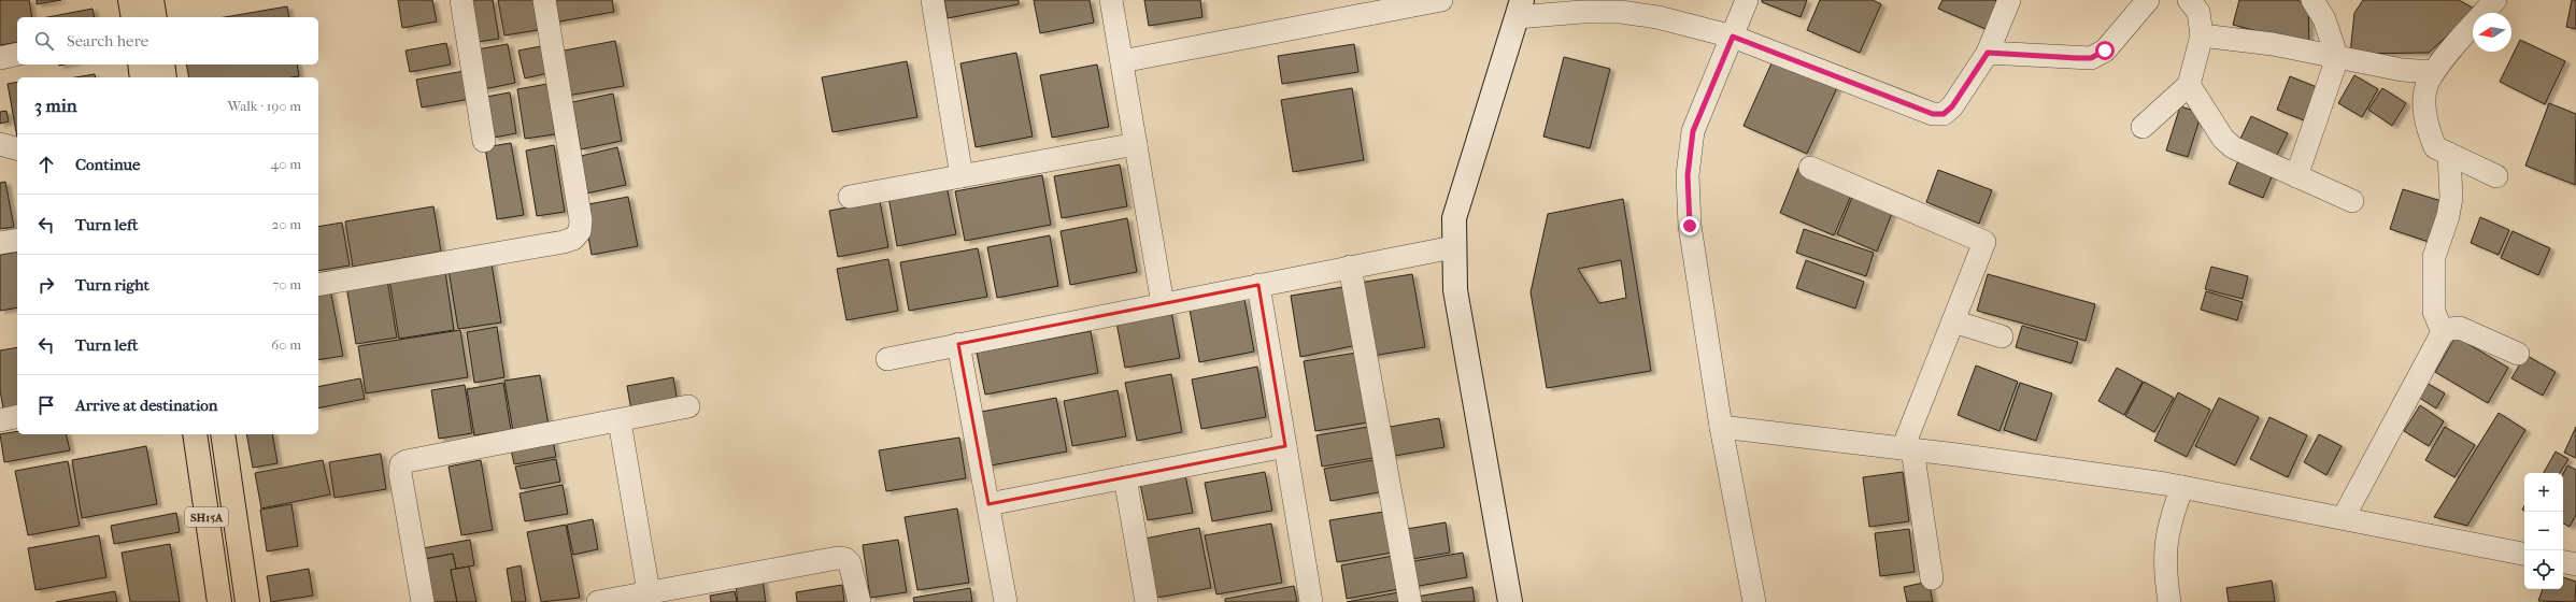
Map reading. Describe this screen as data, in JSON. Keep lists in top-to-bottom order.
{
  "streets": {
    "main road": ["SH15A"]
  },
  "north": "left",
  "page": {
    "search": "Search here",
    "heading": ["3 min", "Walk · 190 m"],
    "list": [
      ["Continue", "40 m"],
      ["Turn left", "20 m"],
      ["Turn right", "70 m"],
      ["Turn left", "60 m"],
      "Arrive at destination"
    ],
    "map_buttons": ["+", "−"]
  }
}
